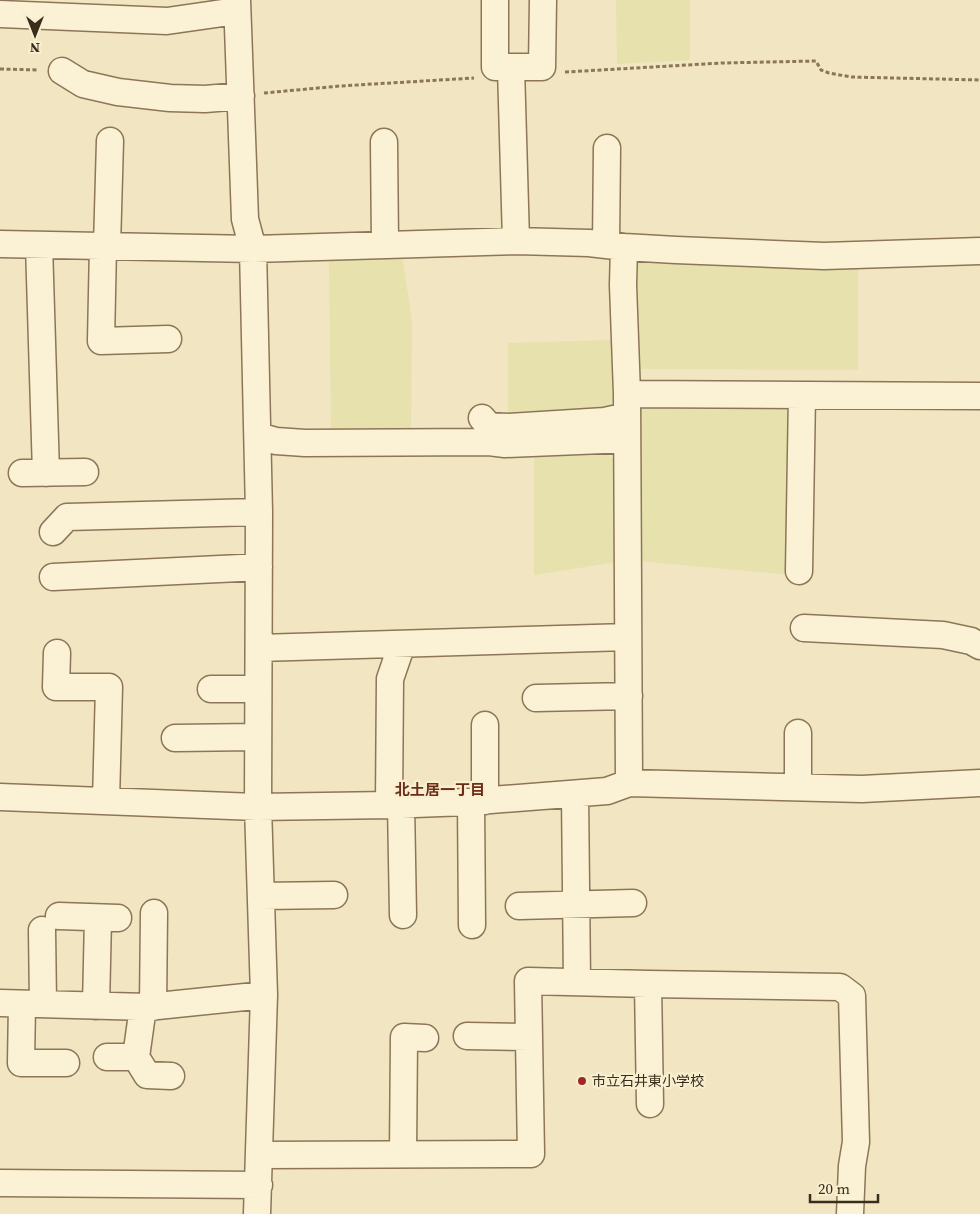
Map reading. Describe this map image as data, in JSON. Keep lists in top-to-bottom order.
{
  "districts": ["北土居一丁目"],
  "places": ["市立石井東小学校"],
  "scale_bar": "20 m",
  "north": "bottom"
}
